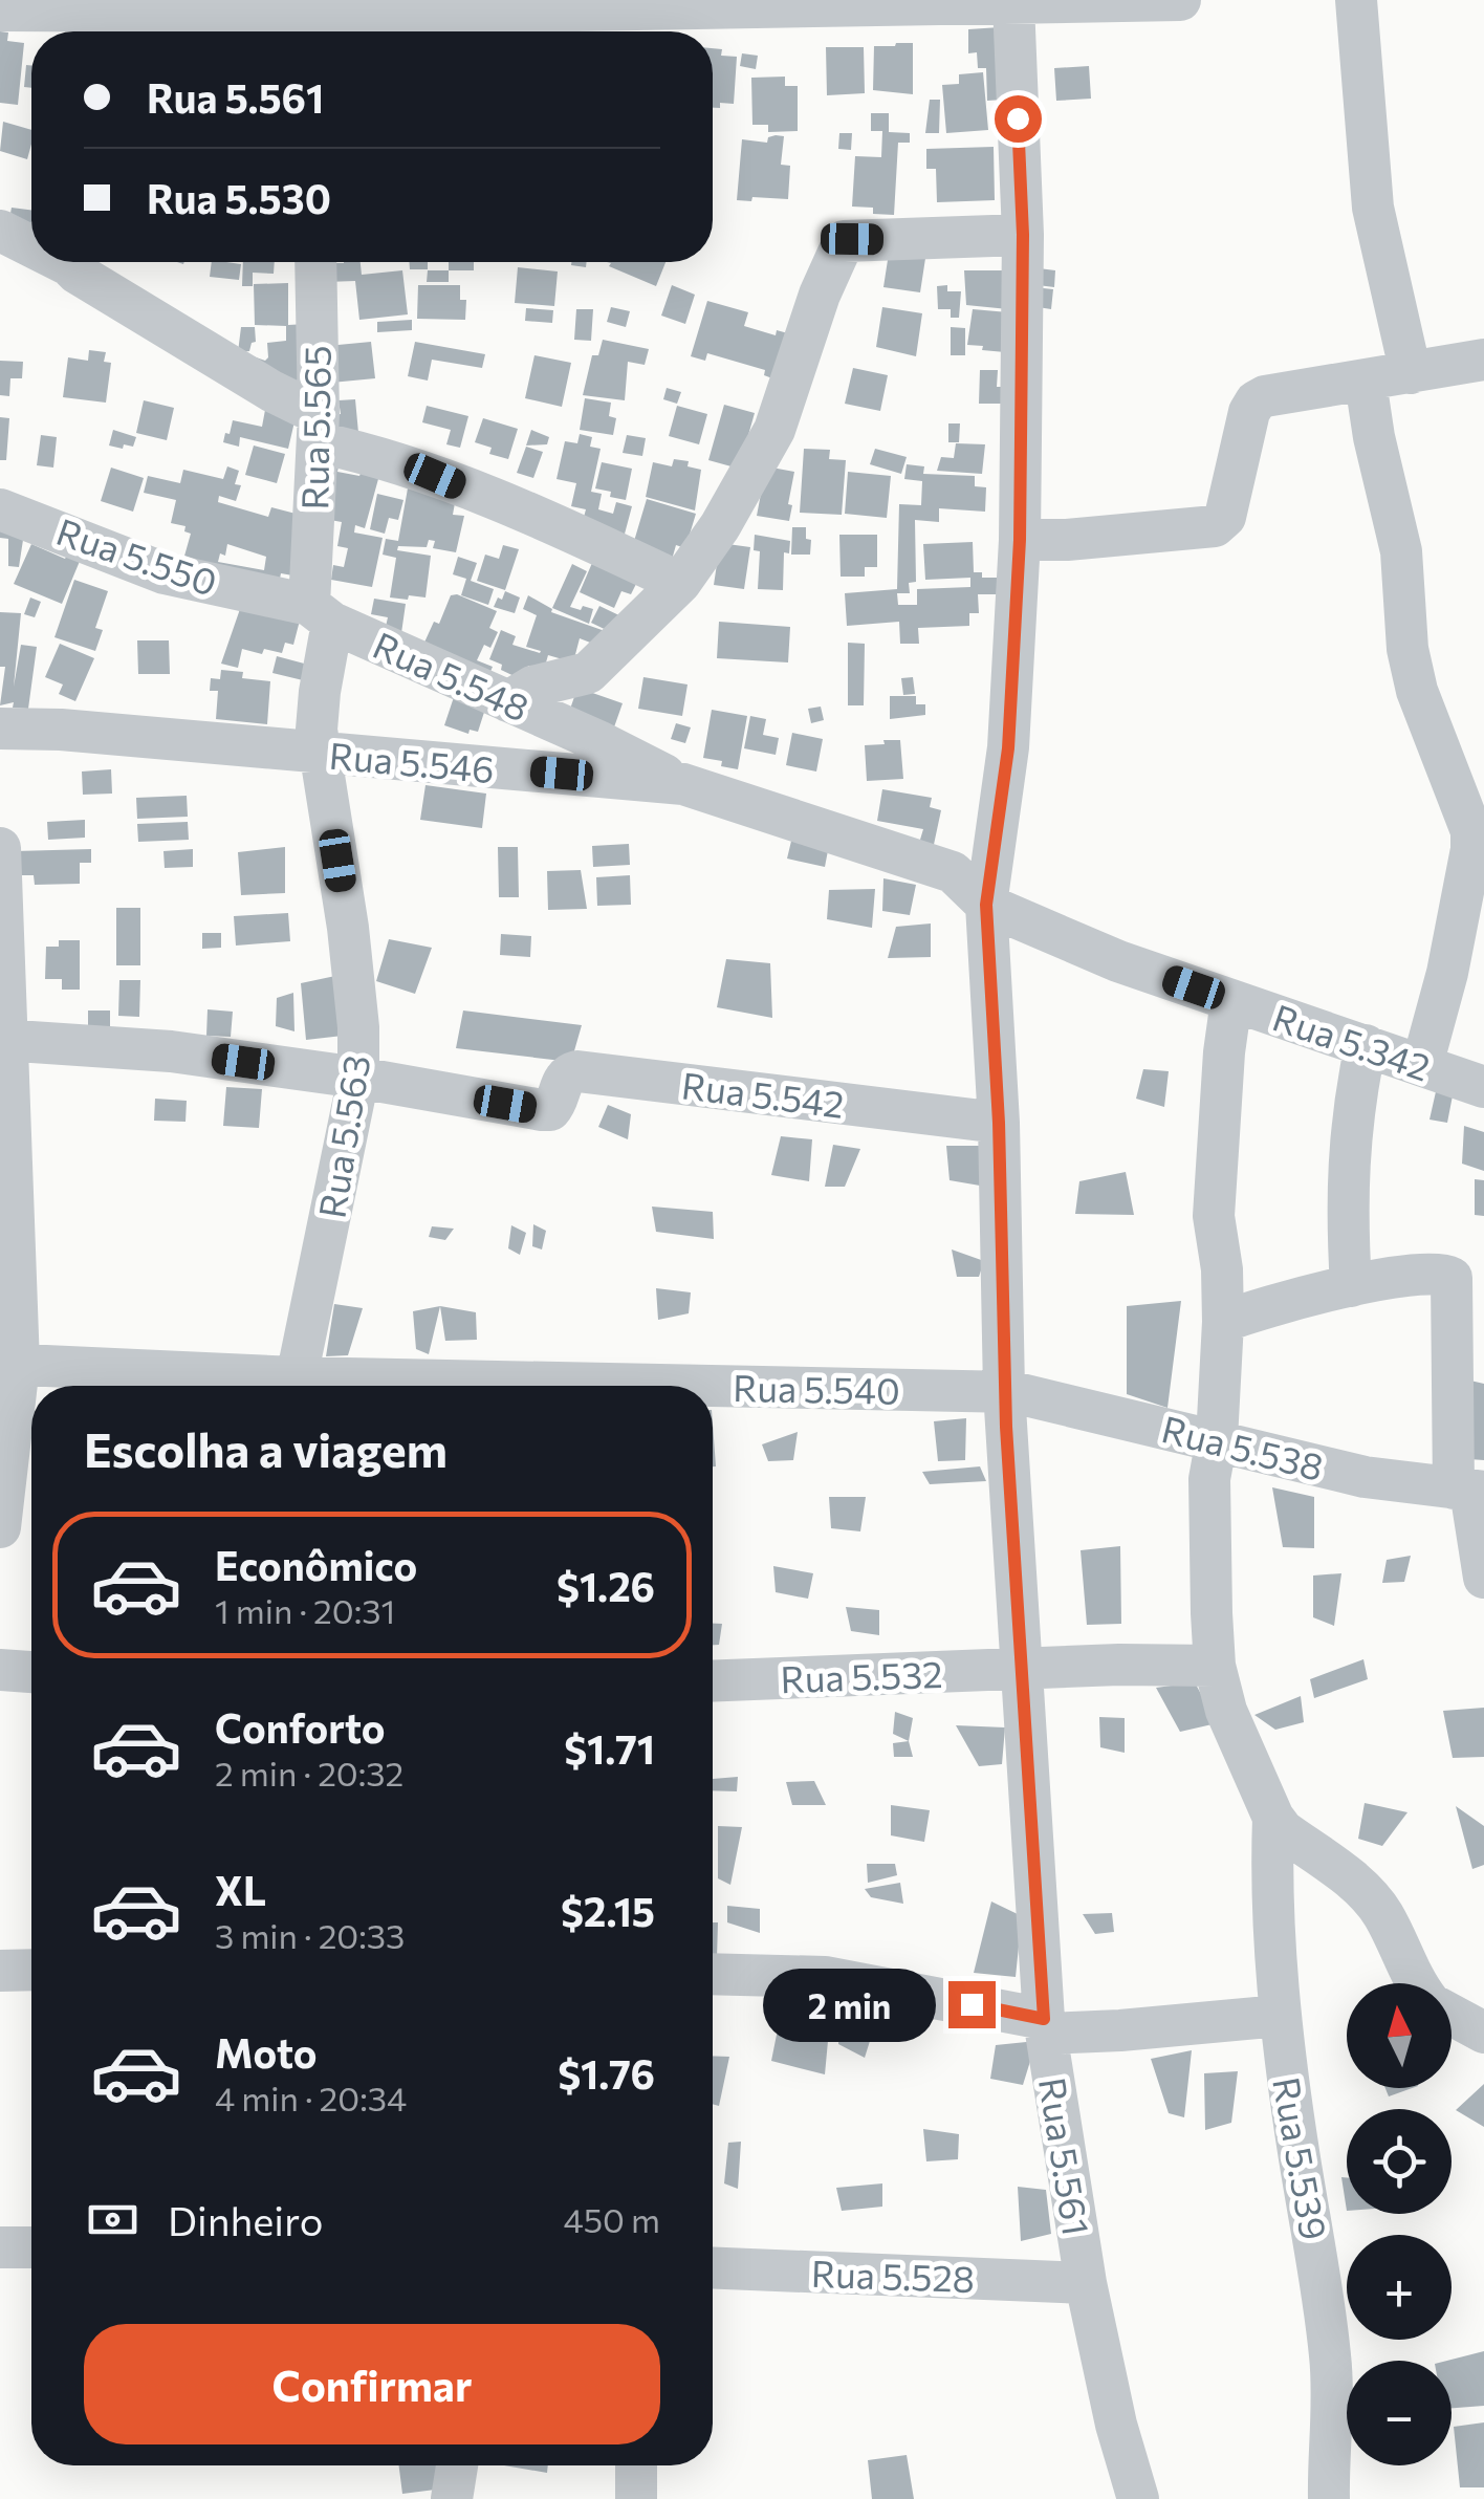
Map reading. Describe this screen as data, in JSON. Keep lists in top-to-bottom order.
{
  "streets": {
    "street": [
      "Rua 5.565",
      "Rua 5.550",
      "Rua 5.548",
      "Rua 5.546",
      "Rua 5.342",
      "Rua 5.542",
      "Rua 5.563",
      "Rua 5.540",
      "Rua 5.538",
      "Rua 5.532",
      "Rua 5.561",
      "Rua 5.539",
      "Rua 5.528"
    ]
  },
  "crossings": [
    ["Rua 5.565", "Rua 5.550"],
    ["Rua 5.565", "Rua 5.548"],
    ["Rua 5.565", "Rua 5.563"],
    ["Rua 5.550", "Rua 5.548"],
    ["Rua 5.550", "Rua 5.563"],
    ["Rua 5.548", "Rua 5.546"],
    ["Rua 5.548", "Rua 5.563"],
    ["Rua 5.546", "Rua 5.342"],
    ["Rua 5.546", "Rua 5.563"],
    ["Rua 5.546", "Rua 5.561"],
    ["Rua 5.342", "Rua 5.561"],
    ["Rua 5.542", "Rua 5.563"],
    ["Rua 5.542", "Rua 5.561"],
    ["Rua 5.540", "Rua 5.538"],
    ["Rua 5.540", "Rua 5.561"],
    ["Rua 5.538", "Rua 5.561"],
    ["Rua 5.532", "Rua 5.561"],
    ["Rua 5.561", "Rua 5.528"]
  ],
  "north": "top",
  "page": {
    "banner": ["Rua 5.561", "Rua 5.530"],
    "heading": "Escolha a viagem",
    "list": [
      {
        "name": "Econômico",
        "note": "1 min · 20:31",
        "value": "$1.26"
      },
      {
        "name": "Conforto",
        "note": "2 min · 20:32",
        "value": "$1.71"
      },
      {
        "name": "XL",
        "note": "3 min · 20:33",
        "value": "$2.15"
      },
      {
        "name": "Moto",
        "note": "4 min · 20:34",
        "value": "$1.76"
      }
    ],
    "bubble": "2 min",
    "map_buttons": ["+", "−"],
    "pay": ["Dinheiro", "450 m"],
    "buttons": "Confirmar"
  }
}
